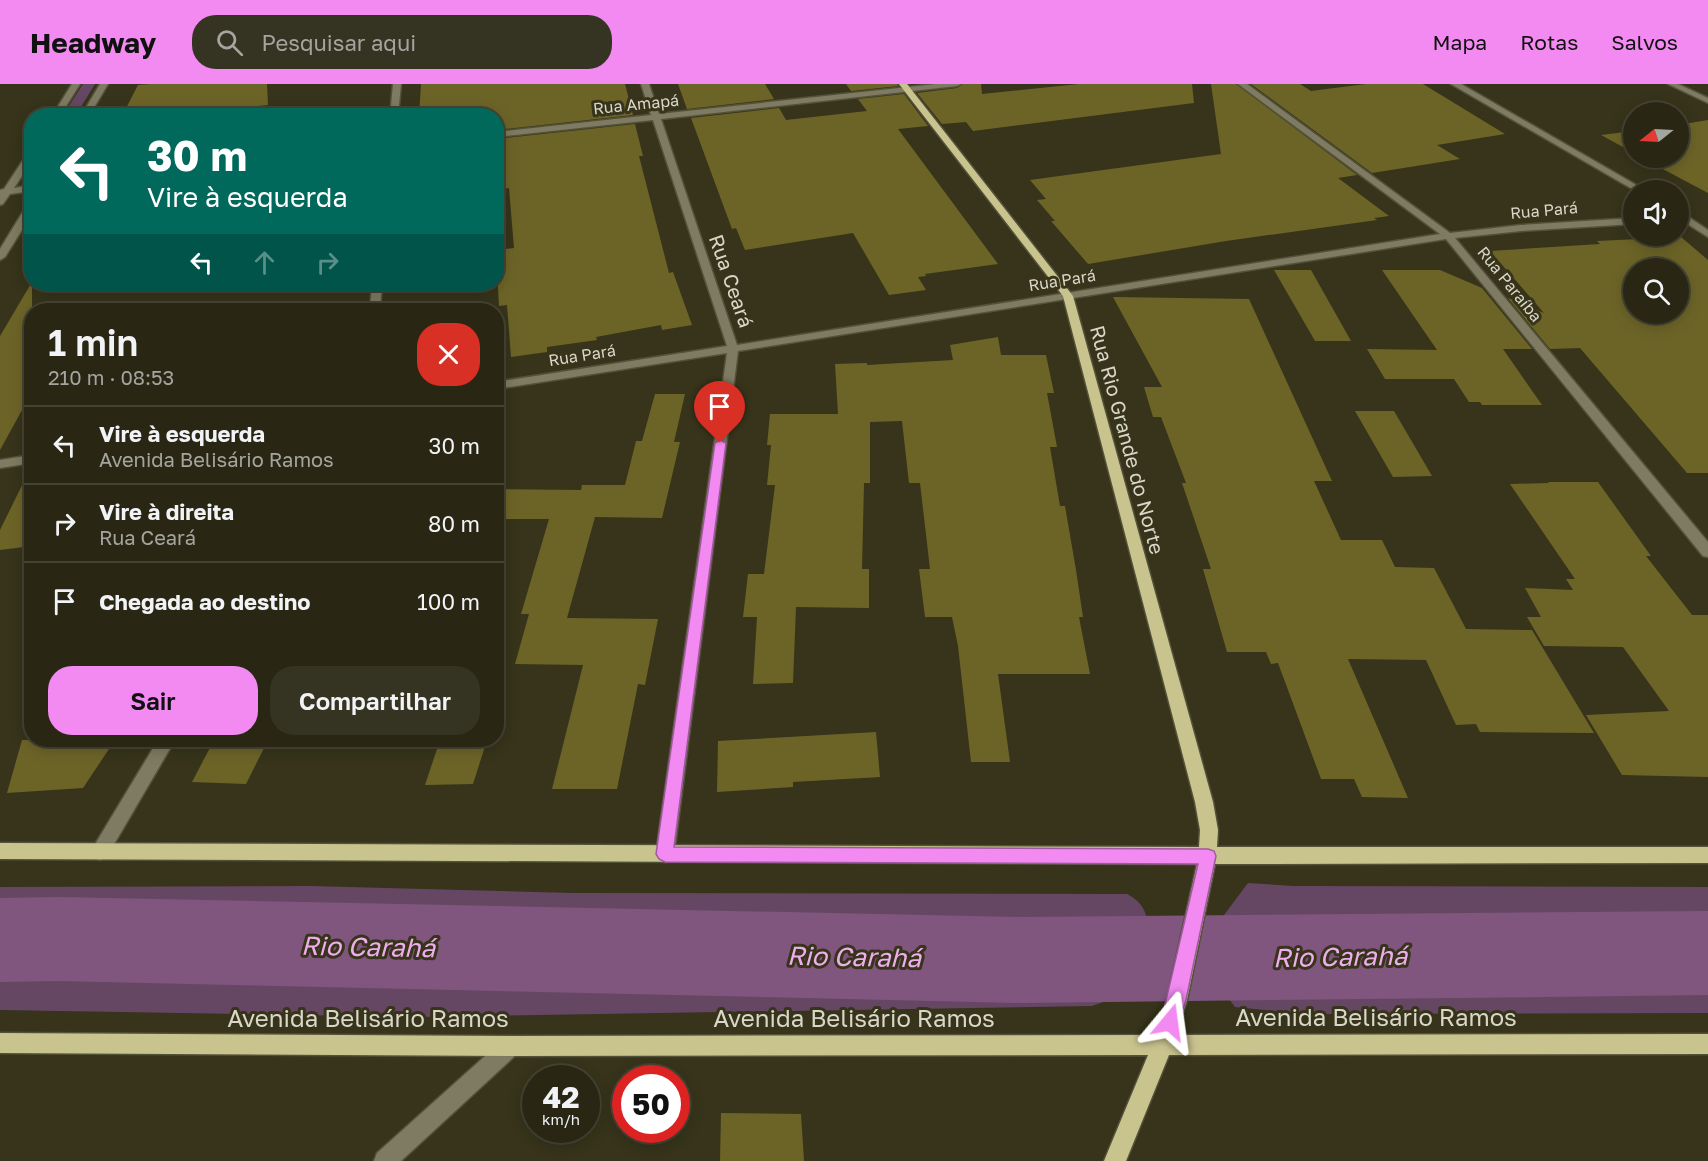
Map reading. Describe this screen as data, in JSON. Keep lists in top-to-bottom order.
{
  "streets": {
    "main road": ["Rua Rio Grande do Norte", "Avenida Belisário Ramos"],
    "street": [
      "Rua Amapá",
      "Rua Pará",
      "Rua Ceará",
      "Rua Paraíba"
    ]
  },
  "crossings": [
    ["Rua Amapá", "Rua Ceará"],
    ["Rua Amapá", "Rua Rio Grande do Norte"],
    ["Rua Pará", "Rua Ceará"],
    ["Rua Pará", "Rua Paraíba"],
    ["Rua Pará", "Rua Rio Grande do Norte"],
    ["Rua Rio Grande do Norte", "Avenida Belisário Ramos"]
  ],
  "water": ["Rio Carahá"],
  "north": "left",
  "page": {
    "header": "Headway",
    "search": "Pesquisar aqui",
    "nav": ["Mapa", "Rotas", "Salvos"],
    "turn": ["30 m", "Vire à esquerda"],
    "heading": ["1 min", "210 m · 08:53"],
    "list": [
      {
        "name": "Vire à esquerda",
        "note": "Avenida Belisário Ramos",
        "value": "30 m"
      },
      {
        "name": "Vire à direita",
        "note": "Rua Ceará",
        "value": "80 m"
      },
      {
        "name": "Chegada ao destino",
        "value": "100 m"
      }
    ],
    "buttons": ["Sair", "Compartilhar"],
    "speed": "42 km/h",
    "limit": "50"
  }
}
